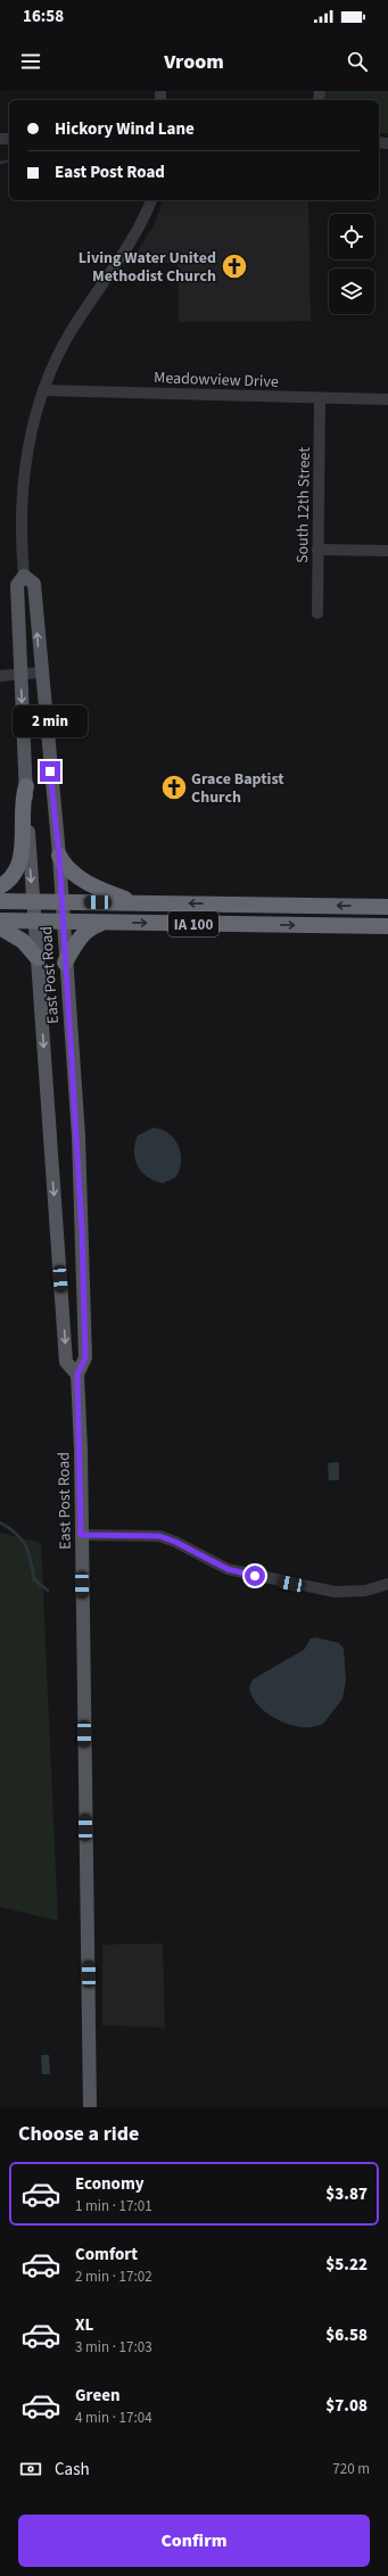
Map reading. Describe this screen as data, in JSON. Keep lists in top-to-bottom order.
{
  "streets": {
    "highway": ["IA 100"],
    "main road": ["East Post Road"],
    "street": ["Meadowview Drive", "South 12th Street"]
  },
  "crossings": [
    ["Meadowview Drive", "South 12th Street"],
    ["Meadowview Drive", "East Post Road"],
    ["IA 100", "East Post Road"]
  ],
  "places": {
    "church": ["Living Water United Methodist Church", "Grace Baptist Church"]
  },
  "page": {
    "status": "16:58",
    "header": "Vroom",
    "banner": ["Hickory Wind Lane", "East Post Road"],
    "bubble": "2 min",
    "heading": "Choose a ride",
    "list": [
      {
        "name": "Economy",
        "note": "1 min · 17:01",
        "value": "$3.87"
      },
      {
        "name": "Comfort",
        "note": "2 min · 17:02",
        "value": "$5.22"
      },
      {
        "name": "XL",
        "note": "3 min · 17:03",
        "value": "$6.58"
      },
      {
        "name": "Green",
        "note": "4 min · 17:04",
        "value": "$7.08"
      }
    ],
    "pay": ["Cash", "720 m"],
    "buttons": "Confirm"
  }
}
